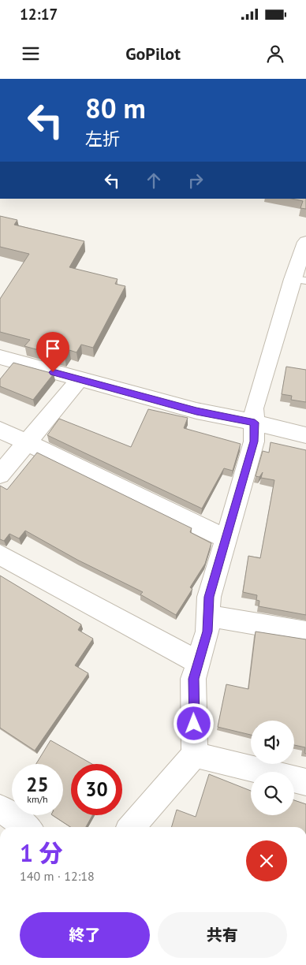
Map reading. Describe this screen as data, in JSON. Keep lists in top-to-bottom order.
{
  "page": {
    "status": "12:17",
    "header": "GoPilot",
    "turn": ["80 m", "左折"],
    "speed": "25 km/h",
    "limit": "30",
    "heading": ["1 分", "140 m · 12:18"],
    "buttons": ["終了", "共有"]
  }
}
